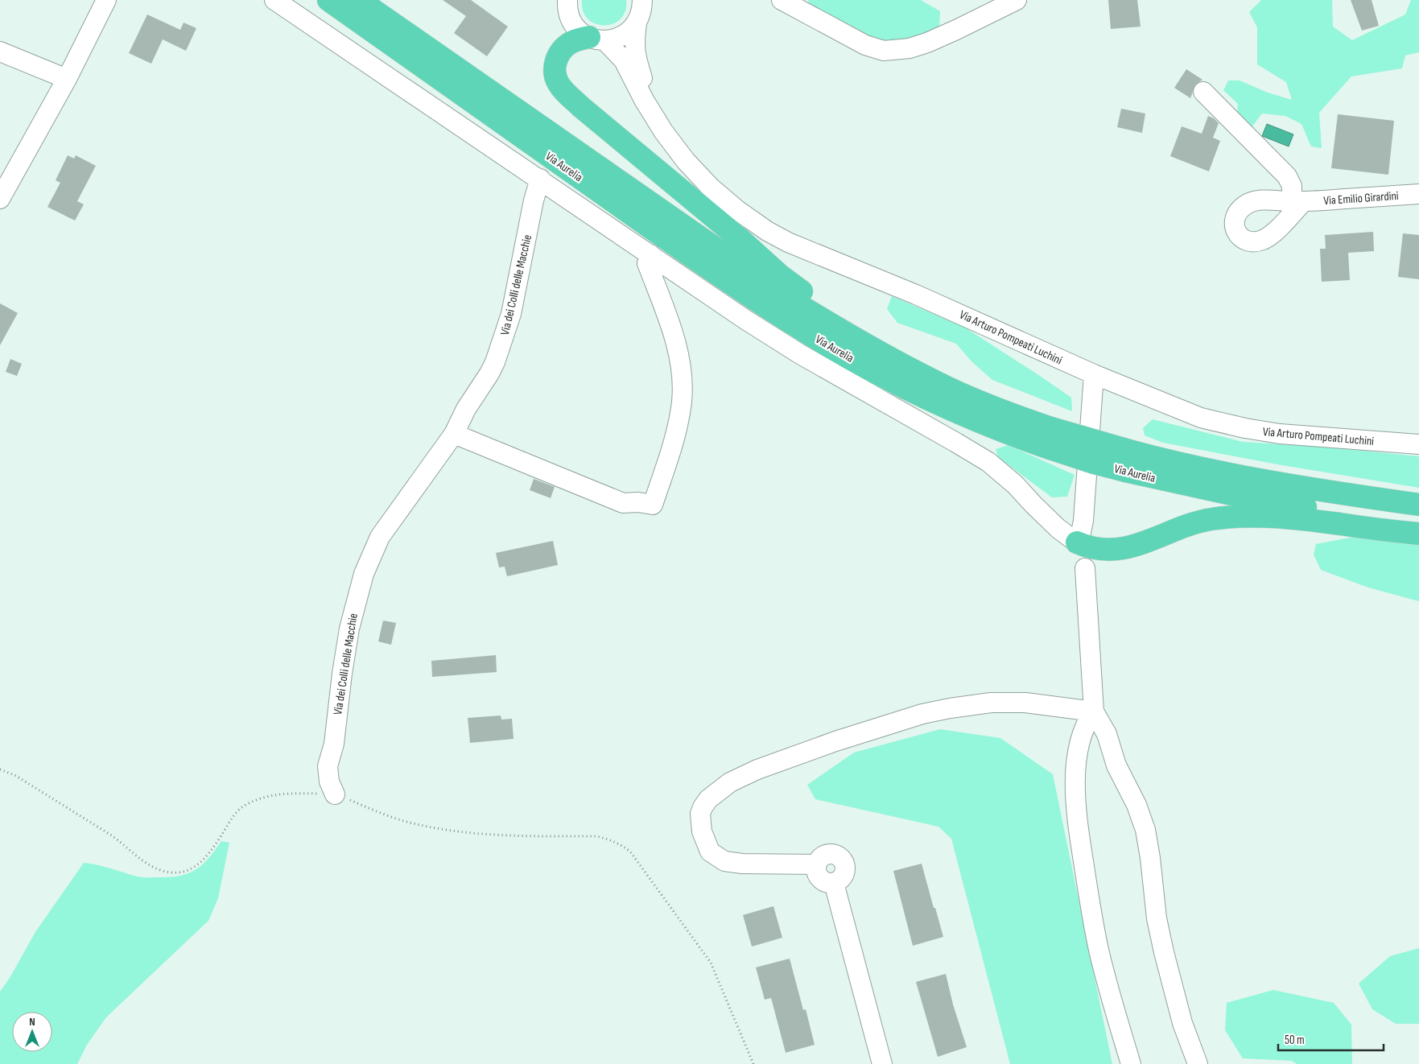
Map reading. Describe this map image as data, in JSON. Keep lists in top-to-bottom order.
{
  "streets": {
    "highway": ["Via Aurelia"],
    "street": ["Via Emilio Girardini", "Via dei Colli delle Macchie", "Via Arturo Pompeati Luchini"]
  },
  "scale_bar": "50 m",
  "north": "top"
}
